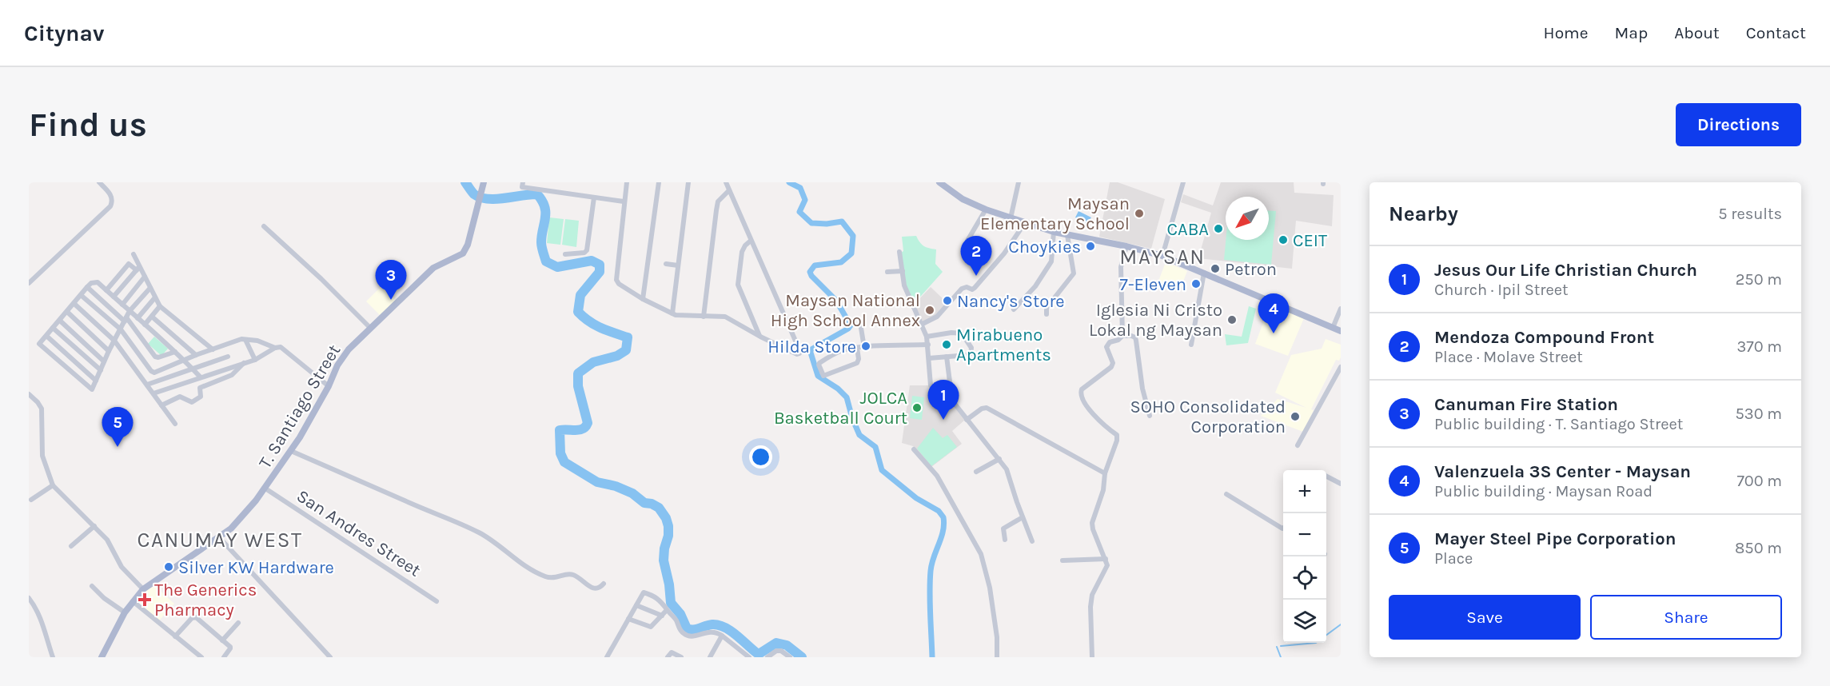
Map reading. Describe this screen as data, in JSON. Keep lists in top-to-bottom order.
{
  "streets": {
    "main road": ["T. Santiago Street"],
    "street": ["San Andres Street"]
  },
  "crossings": [
    ["T. Santiago Street", "San Andres Street"]
  ],
  "districts": ["MAYSAN", "CANUMAY WEST"],
  "places": {
    "other": [
      "Maysan Elementary School",
      "CABA",
      "CEIT",
      "Choykies",
      "Petron",
      "7-Eleven",
      "Nancy's Store",
      "Maysan National High School Annex",
      "Iglesia Ni Cristo Lokal ng Maysan",
      "Mirabueno Apartments",
      "Hilda Store",
      "JOLCA Basketball Court",
      "SOHO Consolidated Corporation",
      "Silver KW Hardware"
    ],
    "health": ["The Generics Pharmacy"]
  },
  "north": "bottom left",
  "page": {
    "header": "Citynav",
    "nav": [
      "Home",
      "Map",
      "About",
      "Contact"
    ],
    "buttons": [
      "Directions",
      ["Save", "Share"]
    ],
    "title": "Find us",
    "heading": ["Nearby", "5 results"],
    "pins": [
      "2",
      "3",
      "4",
      "1",
      "5"
    ],
    "list": [
      {
        "mark": "1",
        "name": "Jesus Our Life Christian Church",
        "note": "Church · Ipil Street",
        "value": "250 m"
      },
      {
        "mark": "2",
        "name": "Mendoza Compound Front",
        "note": "Place · Molave Street",
        "value": "370 m"
      },
      {
        "mark": "3",
        "name": "Canuman Fire Station",
        "note": "Public building · T. Santiago Street",
        "value": "530 m"
      },
      {
        "mark": "4",
        "name": "Valenzuela 3S Center - Maysan",
        "note": "Public building · Maysan Road",
        "value": "700 m"
      },
      {
        "mark": "5",
        "name": "Mayer Steel Pipe Corporation",
        "note": "Place",
        "value": "850 m"
      }
    ],
    "map_buttons": ["+", "−"]
  }
}
